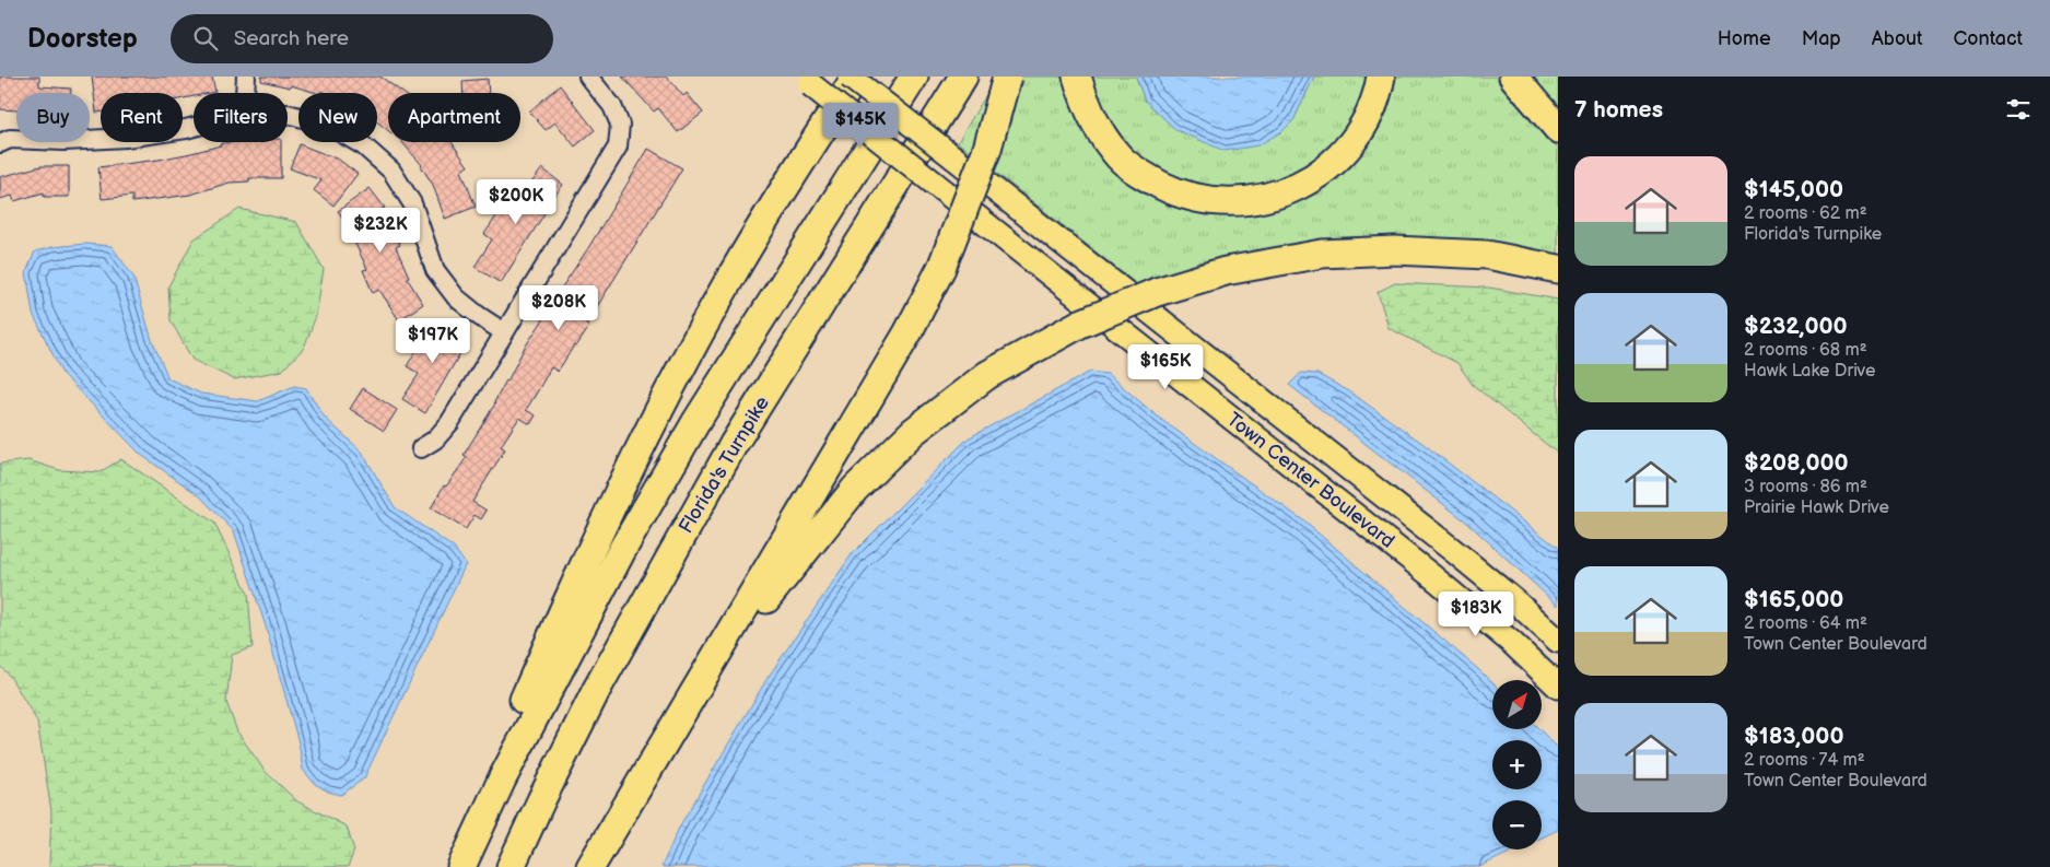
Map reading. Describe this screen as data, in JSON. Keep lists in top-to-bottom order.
{
  "streets": {
    "highway": ["Florida's Turnpike"],
    "main road": ["Town Center Boulevard"]
  },
  "north": "top right",
  "page": {
    "header": "Doorstep",
    "search": "Search here",
    "nav": [
      "Home",
      "Map",
      "About",
      "Contact"
    ],
    "heading": "7 homes",
    "chip": [
      "Buy",
      "Rent",
      "Filters",
      "New",
      "Apartment"
    ],
    "price": [
      "$145K",
      "$200K",
      "$232K",
      "$208K",
      "$197K",
      "$165K",
      "$183K"
    ],
    "list": [
      {
        "name": "$145,000",
        "note": "2 rooms · 62 m² · Florida's Turnpike"
      },
      {
        "name": "$232,000",
        "note": "2 rooms · 68 m² · Hawk Lake Drive"
      },
      {
        "name": "$208,000",
        "note": "3 rooms · 86 m² · Prairie Hawk Drive"
      },
      {
        "name": "$165,000",
        "note": "2 rooms · 64 m² · Town Center Boulevard"
      },
      {
        "name": "$183,000",
        "note": "2 rooms · 74 m² · Town Center Boulevard"
      }
    ],
    "map_buttons": ["+", "−"]
  }
}
